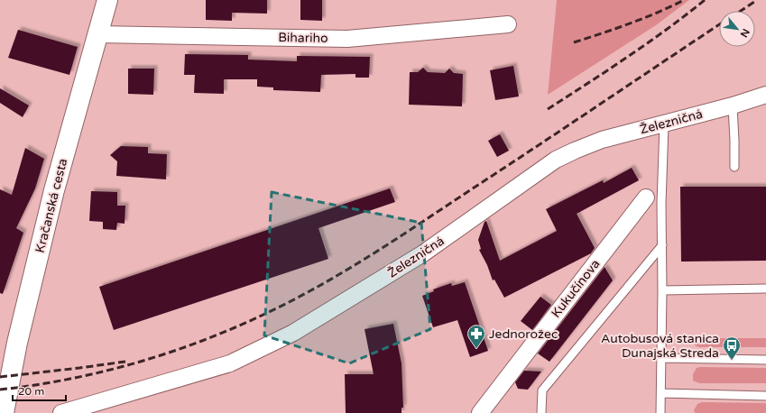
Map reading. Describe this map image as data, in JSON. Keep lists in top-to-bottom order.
{
  "streets": {
    "street": [
      "Bihariho",
      "Železničná",
      "Kračanská cesta",
      "Kukučínova"
    ]
  },
  "crossings": [
    ["Bihariho", "Kračanská cesta"]
  ],
  "places": {
    "pharmacy": ["Jednorožec"],
    "bus stop": ["Autobusová stanica Dunajská Streda"]
  },
  "scale_bar": "20 m",
  "north": "bottom right"
}
